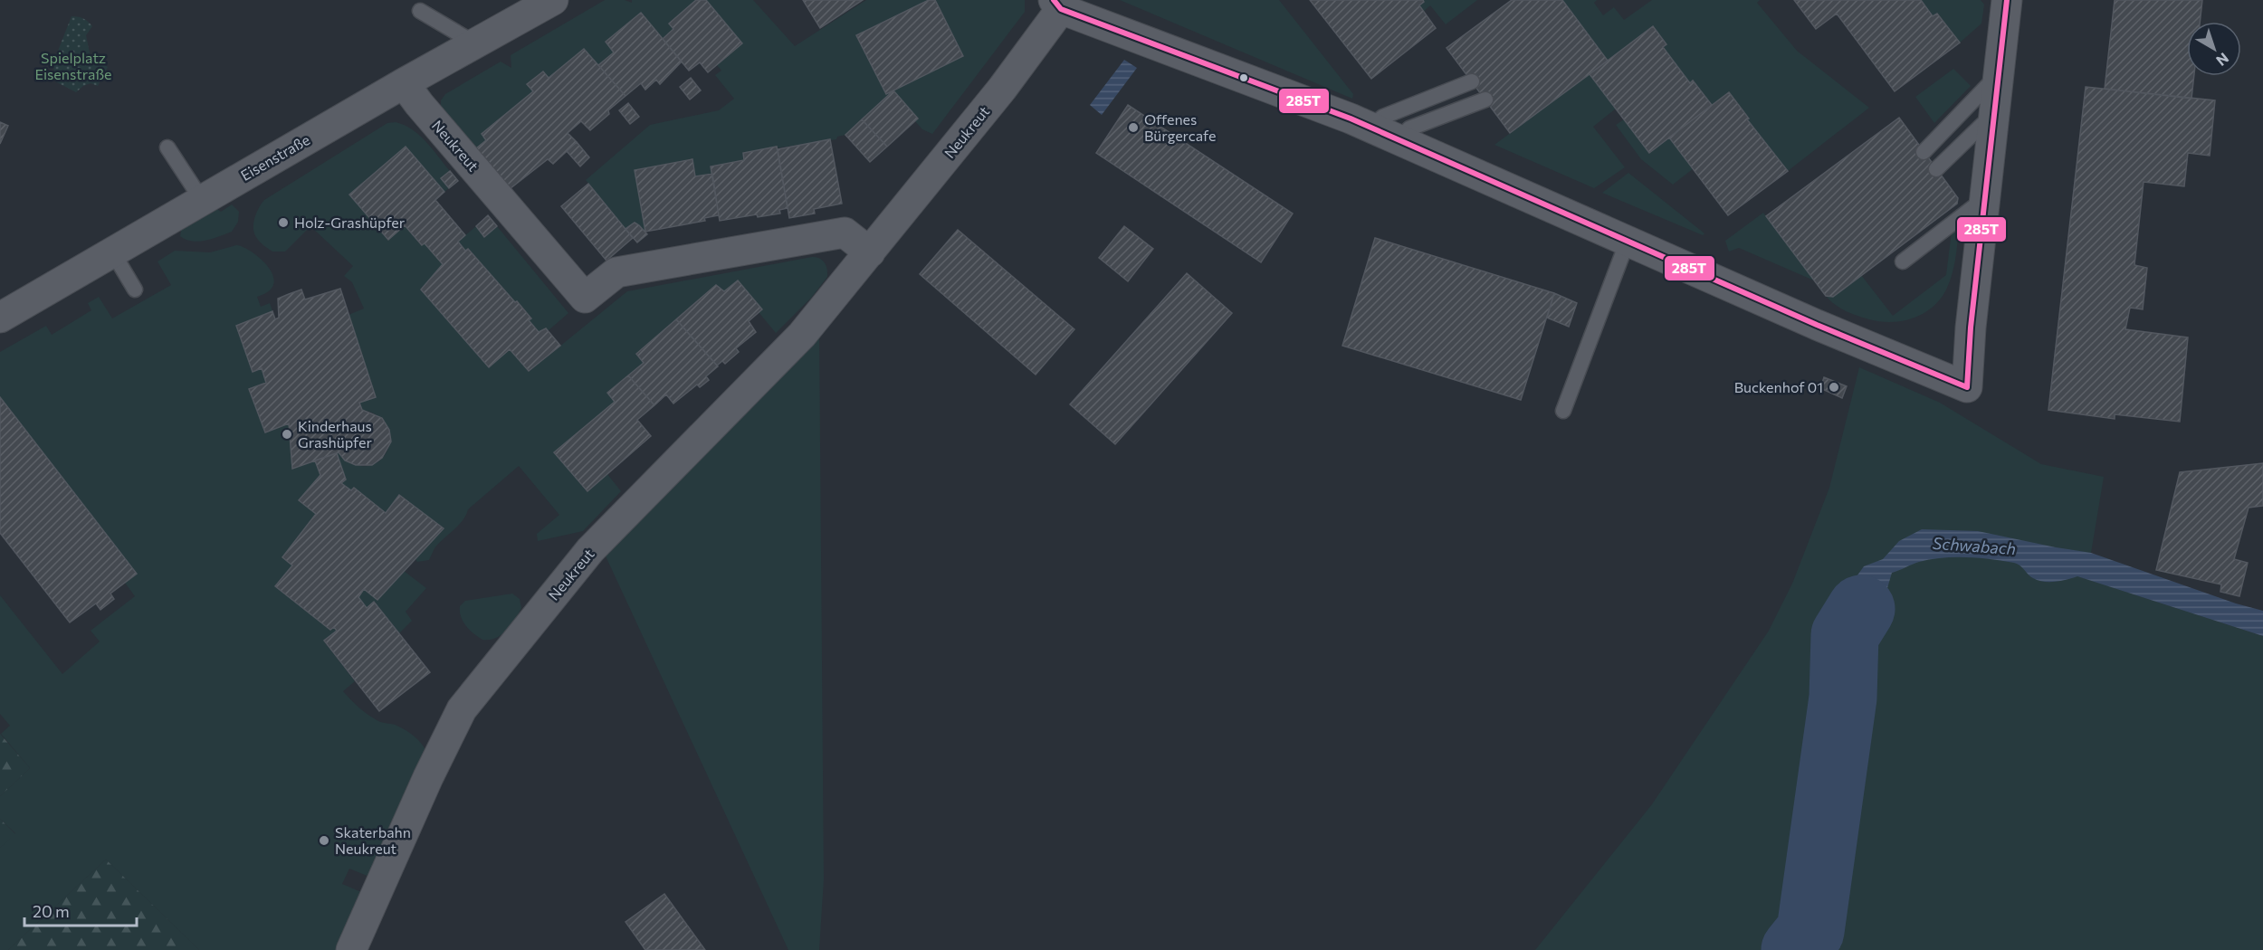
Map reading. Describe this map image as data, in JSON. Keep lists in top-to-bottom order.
{
  "streets": {
    "street": ["Neukreut", "Eisenstraße"]
  },
  "crossings": [
    ["Neukreut", "Eisenstraße"]
  ],
  "water": ["Schwabach"],
  "parks": ["Spielplatz Eisenstraße"],
  "places": [
    "Offenes Bürgercafe",
    "Holz-Grashüpfer",
    "Buckenhof 01",
    "Kinderhaus Grashüpfer",
    "Skaterbahn Neukreut"
  ],
  "lines": ["transit line 285T"],
  "scale_bar": "20 m",
  "north": "bottom right"
}
